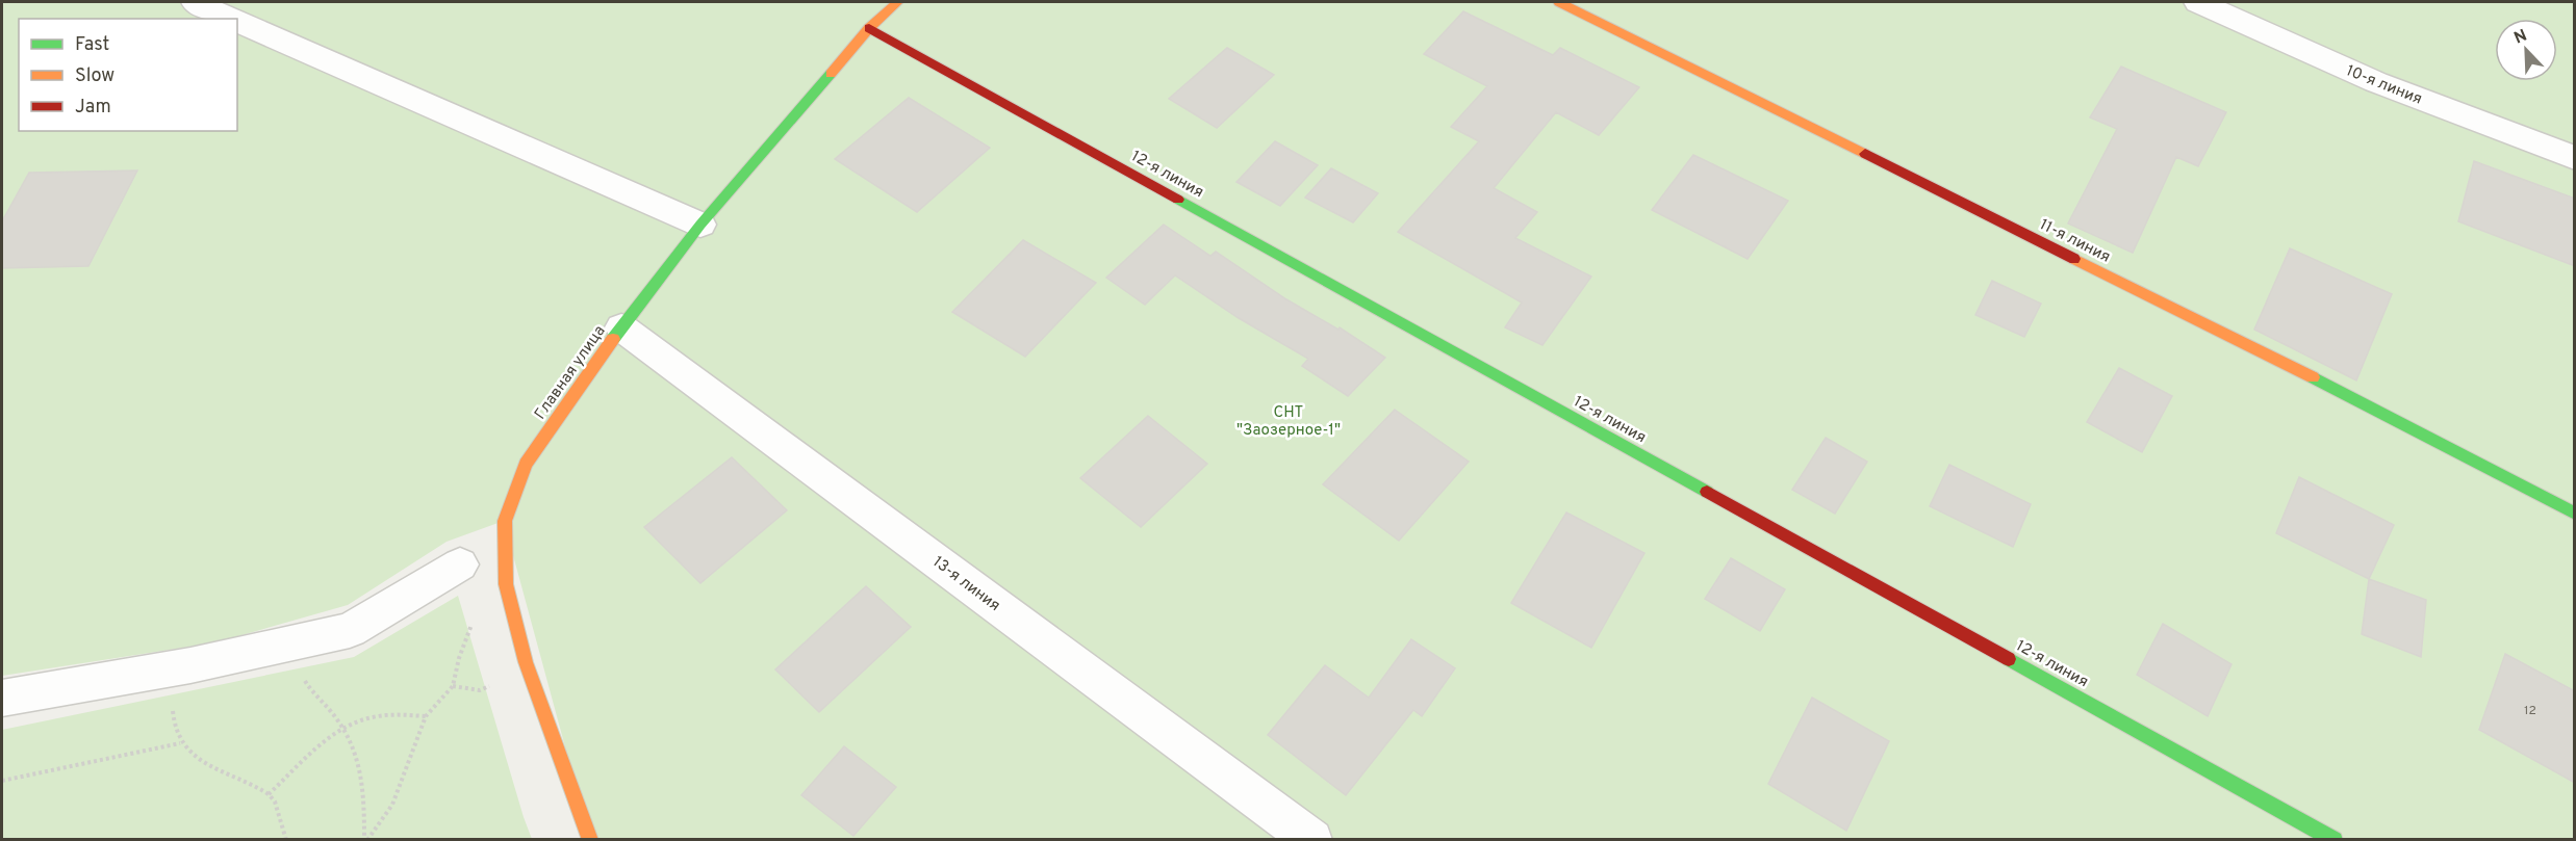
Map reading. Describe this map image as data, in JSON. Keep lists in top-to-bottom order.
{
  "streets": {
    "street": [
      "10-я линия",
      "12-я линия",
      "11-я линия",
      "Главная улица",
      "13-я линия"
    ]
  },
  "crossings": [
    ["12-я линия", "Главная улица"],
    ["Главная улица", "13-я линия"]
  ],
  "parks": ["СНТ \"Заозерное-1\""],
  "house_numbers": ["12"],
  "legend": ["Fast", "Slow", "Jam"],
  "north": "top left"
}
